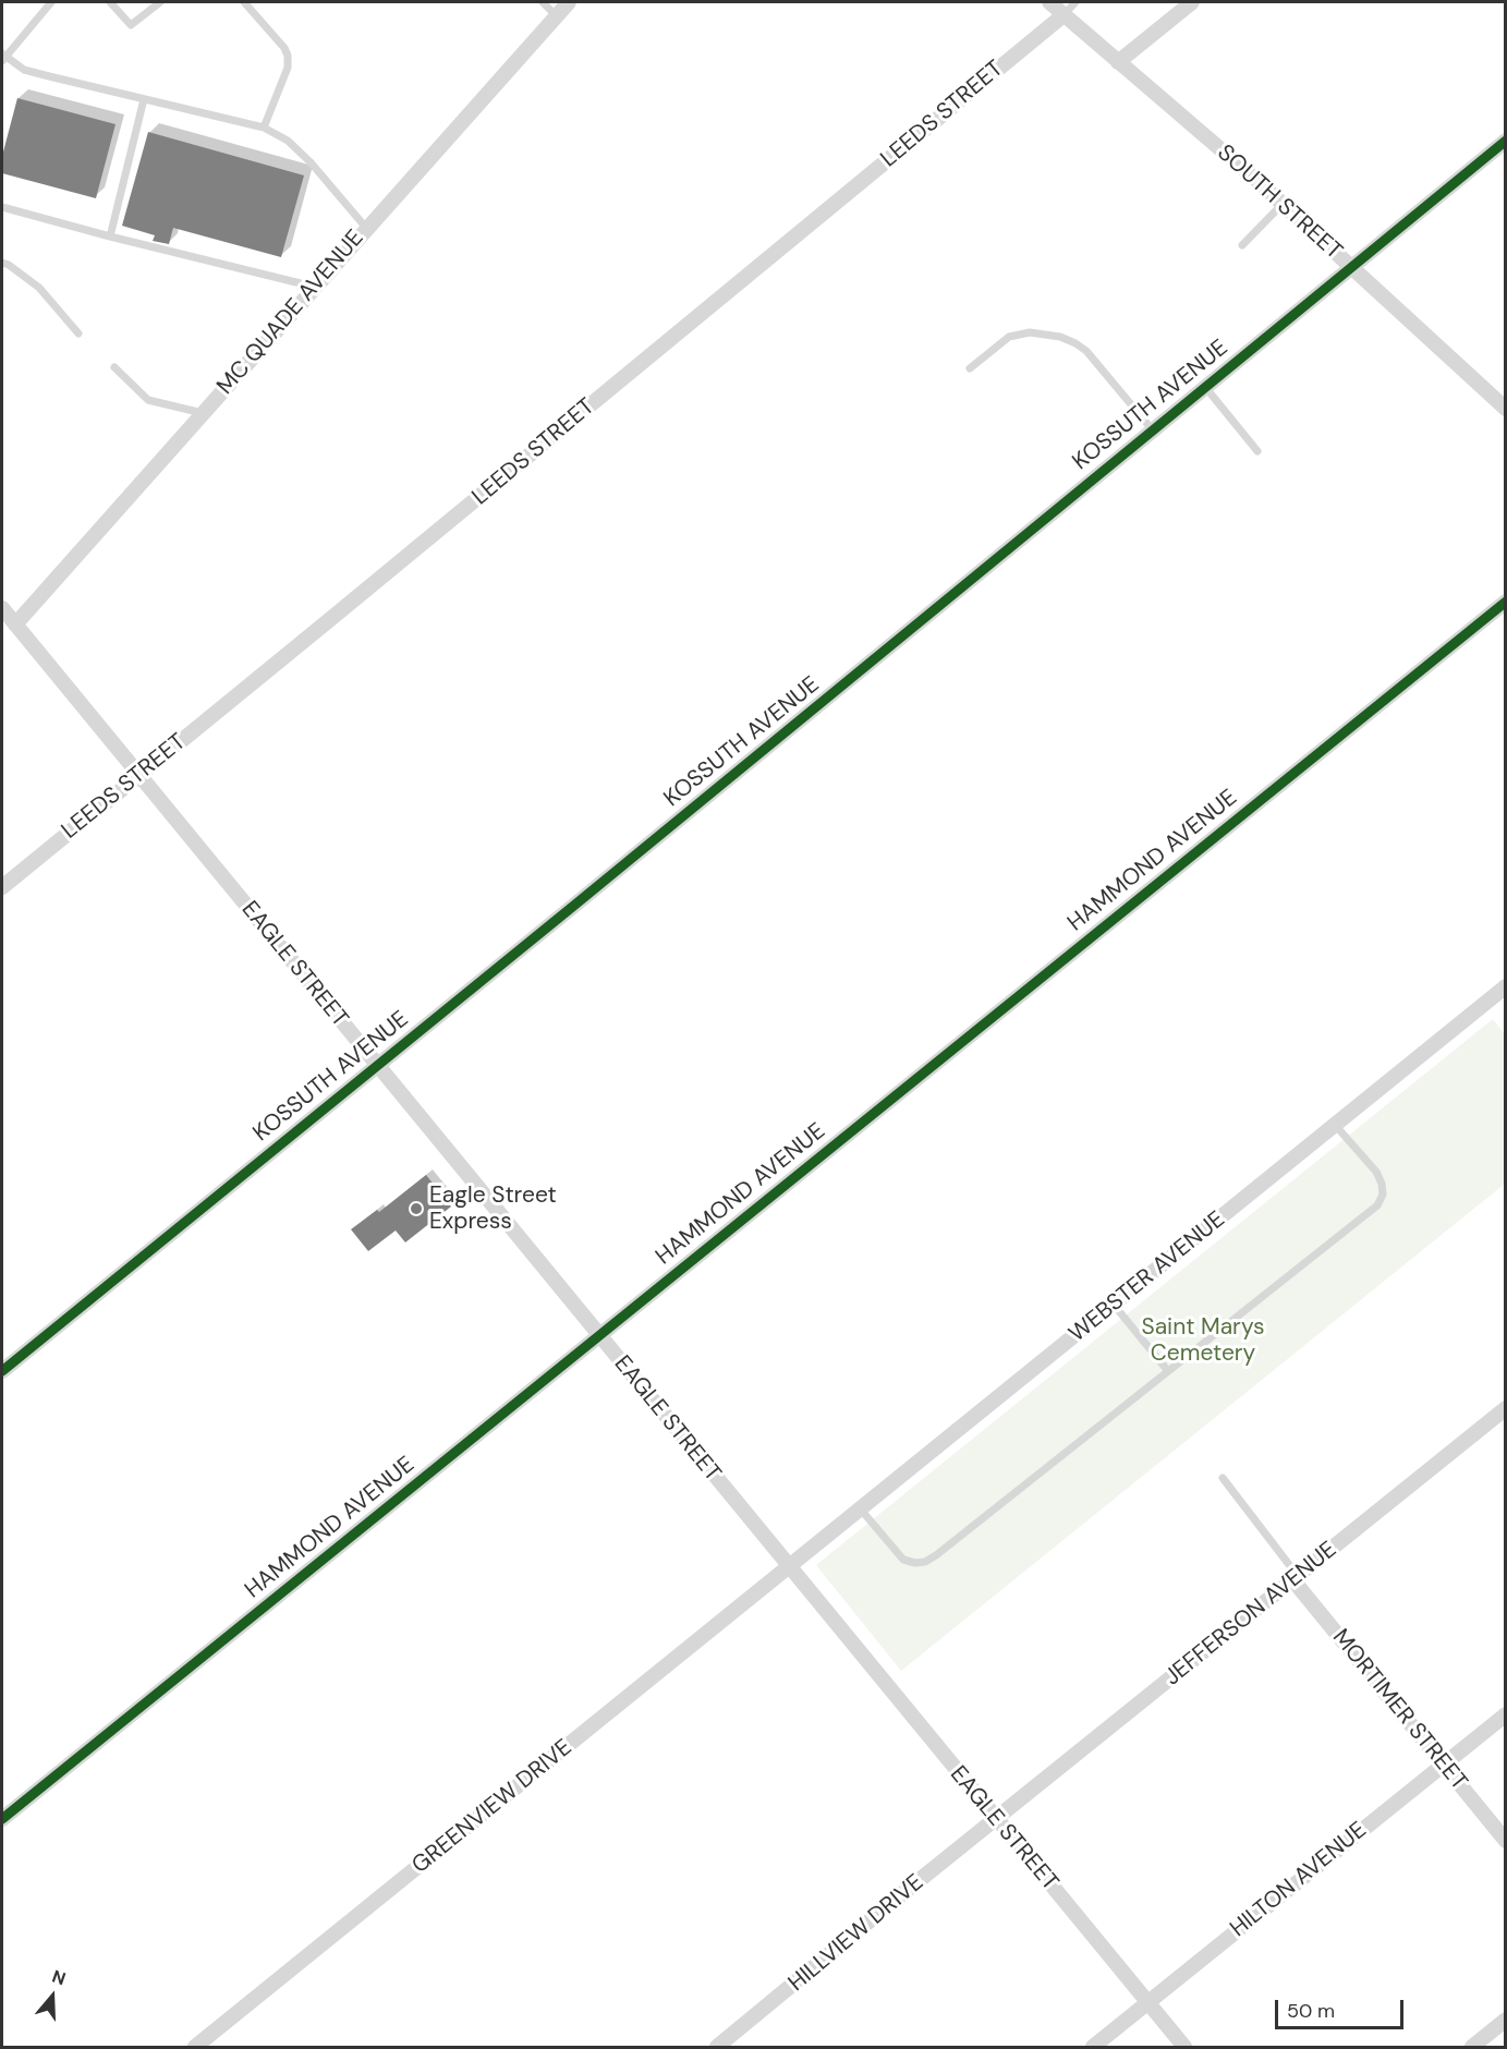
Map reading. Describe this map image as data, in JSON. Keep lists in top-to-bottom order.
{
  "streets": {
    "street": [
      "LEEDS STREET",
      "SOUTH STREET",
      "MC QUADE AVENUE",
      "KOSSUTH AVENUE",
      "HAMMOND AVENUE",
      "EAGLE STREET",
      "WEBSTER AVENUE",
      "JEFFERSON AVENUE",
      "MORTIMER STREET",
      "GREENVIEW DRIVE",
      "HILTON AVENUE",
      "HILLVIEW DRIVE"
    ]
  },
  "crossings": [
    ["LEEDS STREET", "SOUTH STREET"],
    ["LEEDS STREET", "EAGLE STREET"],
    ["SOUTH STREET", "KOSSUTH AVENUE"],
    ["MC QUADE AVENUE", "EAGLE STREET"],
    ["KOSSUTH AVENUE", "EAGLE STREET"],
    ["HAMMOND AVENUE", "EAGLE STREET"],
    ["EAGLE STREET", "WEBSTER AVENUE"],
    ["EAGLE STREET", "JEFFERSON AVENUE"],
    ["EAGLE STREET", "GREENVIEW DRIVE"],
    ["EAGLE STREET", "HILTON AVENUE"],
    ["EAGLE STREET", "HILLVIEW DRIVE"],
    ["WEBSTER AVENUE", "GREENVIEW DRIVE"],
    ["JEFFERSON AVENUE", "MORTIMER STREET"],
    ["JEFFERSON AVENUE", "HILLVIEW DRIVE"],
    ["MORTIMER STREET", "HILTON AVENUE"]
  ],
  "parks": ["Saint Marys Cemetery"],
  "places": ["Eagle Street Express"],
  "scale_bar": "50 m",
  "north": "top"
}
